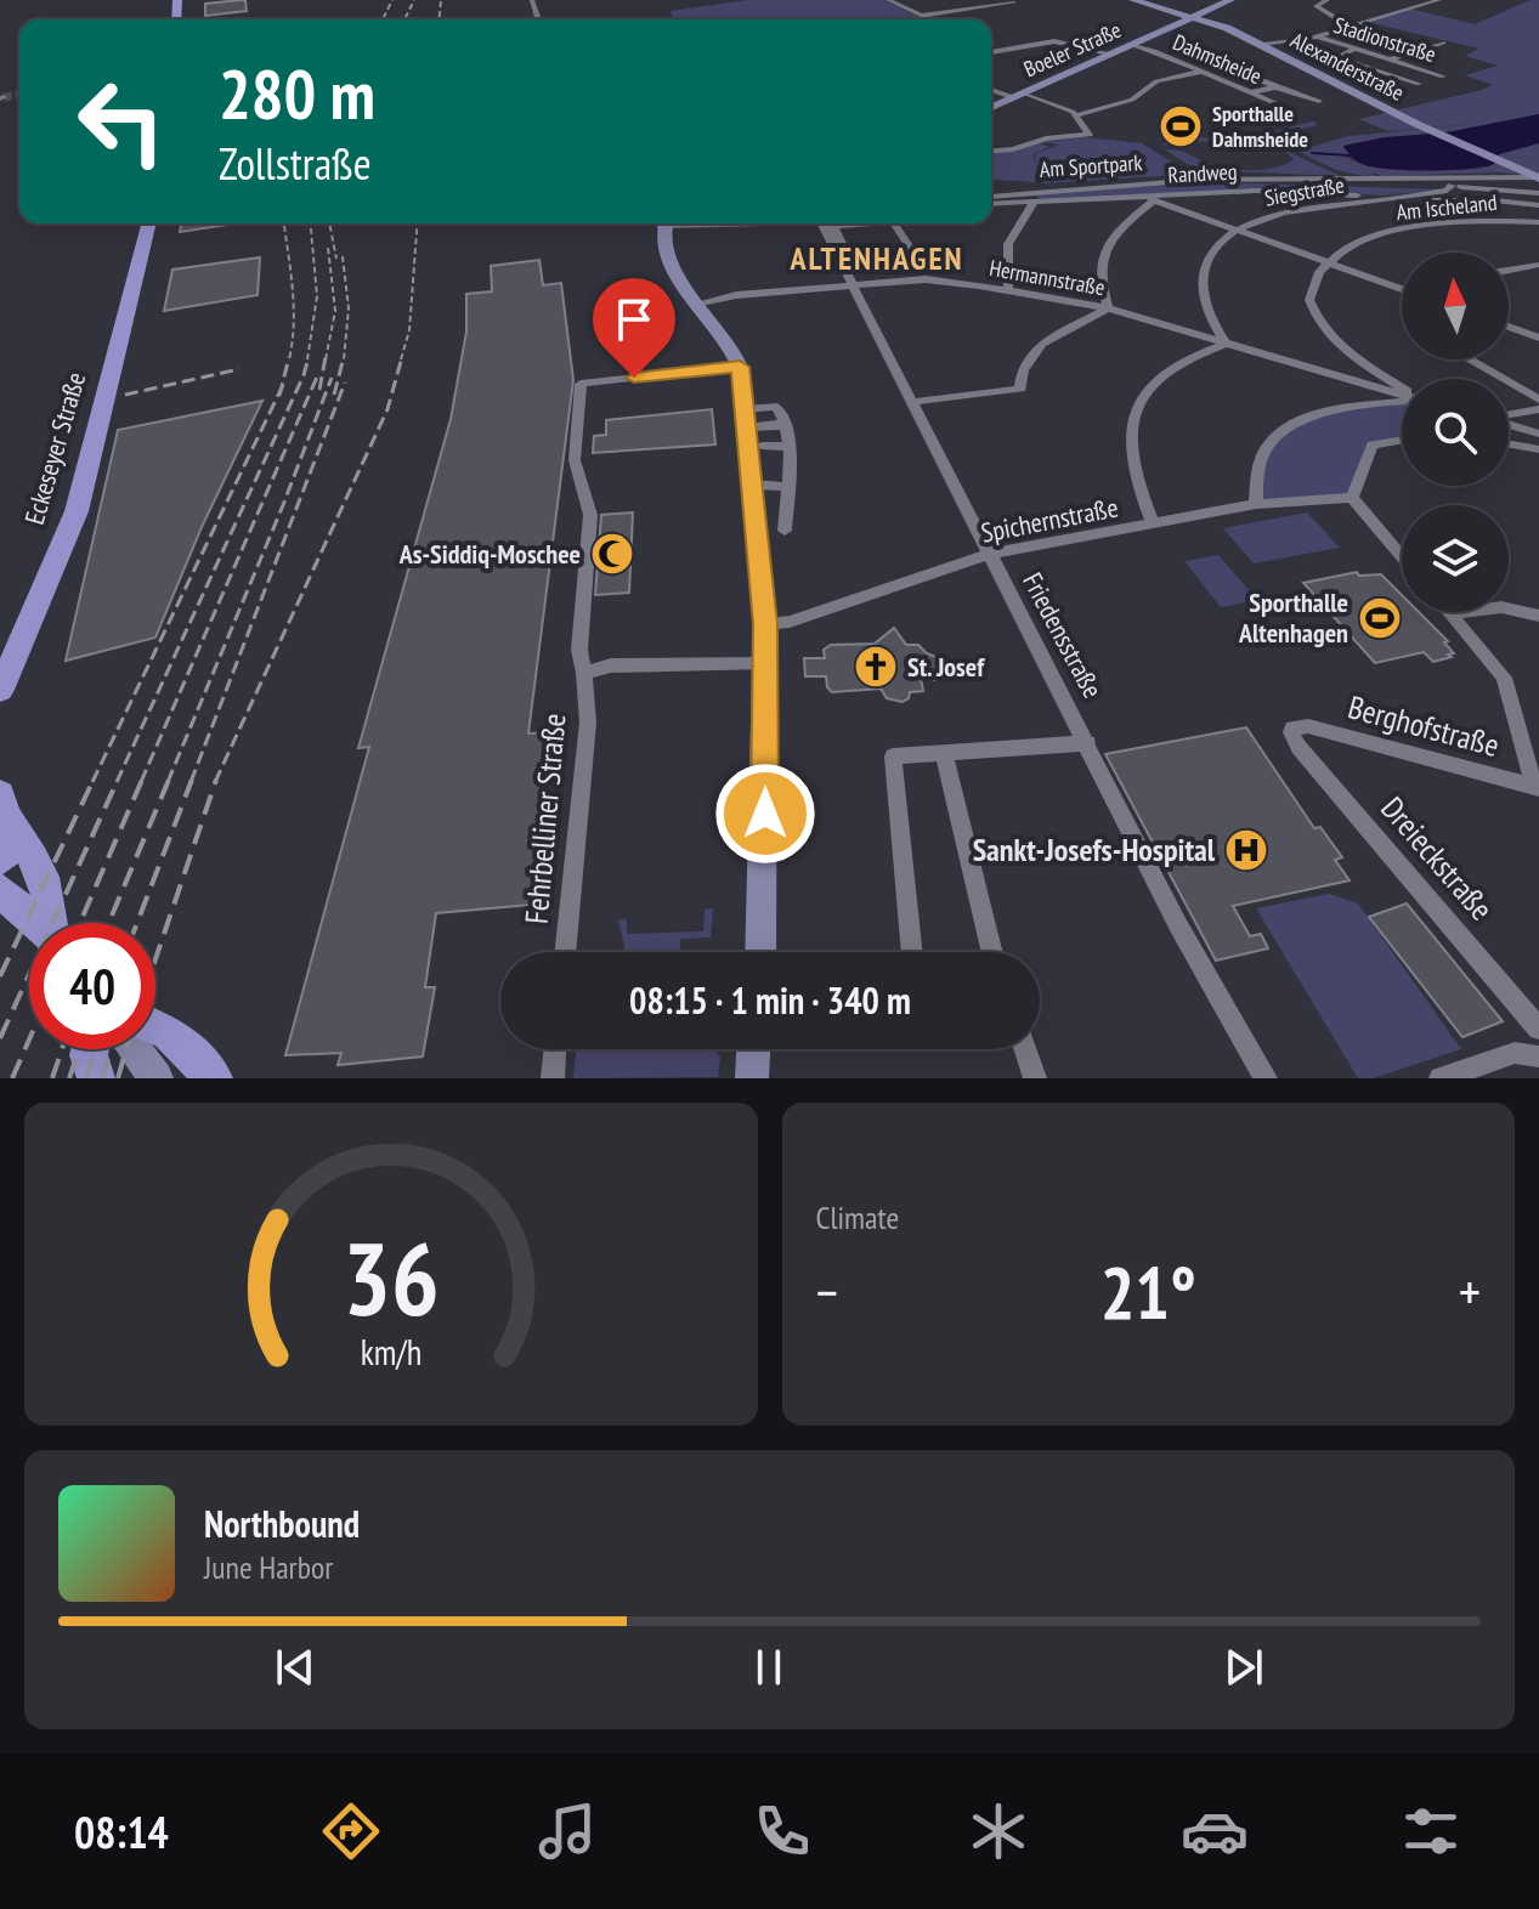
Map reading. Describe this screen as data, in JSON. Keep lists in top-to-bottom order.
{
  "streets": {
    "main road": ["Eckeseyer Straße"],
    "street": [
      "Stadionstraße",
      "Boeler Straße",
      "Dahmsheide",
      "Alexanderstraße",
      "Am Sportpark",
      "Randweg",
      "Siegstraße",
      "Am Ischeland",
      "Hermannstraße",
      "Spichernstraße",
      "Friedensstraße",
      "Berghofstraße",
      "Fehrbelliner Straße",
      "Dreieckstraße"
    ]
  },
  "crossings": [
    ["Boeler Straße", "Dahmsheide"],
    ["Boeler Straße", "Alexanderstraße"],
    ["Alexanderstraße", "Am Sportpark"],
    ["Am Sportpark", "Siegstraße"],
    ["Randweg", "Siegstraße"],
    ["Siegstraße", "Hermannstraße"],
    ["Hermannstraße", "Friedensstraße"],
    ["Spichernstraße", "Friedensstraße"],
    ["Berghofstraße", "Dreieckstraße"]
  ],
  "districts": ["ALTENHAGEN"],
  "places": {
    "sports": ["Sporthalle Dahmsheide", "Sporthalle Altenhagen"],
    "mosque": ["As-Siddiq-Moschee"],
    "church": ["St. Josef"],
    "hospital": ["Sankt-Josefs-Hospital"]
  },
  "north": "top",
  "page": {
    "turn": ["280 m", "Zollstraße"],
    "limit": "40",
    "trip": "08:15 · 1 min · 340 m",
    "tile": "Climate",
    "heat": ["−", "21°", "+"],
    "song": ["Northbound", "June Harbor"],
    "tabs": "08:14",
    "gauge": ["36", "km/h"]
  }
}
